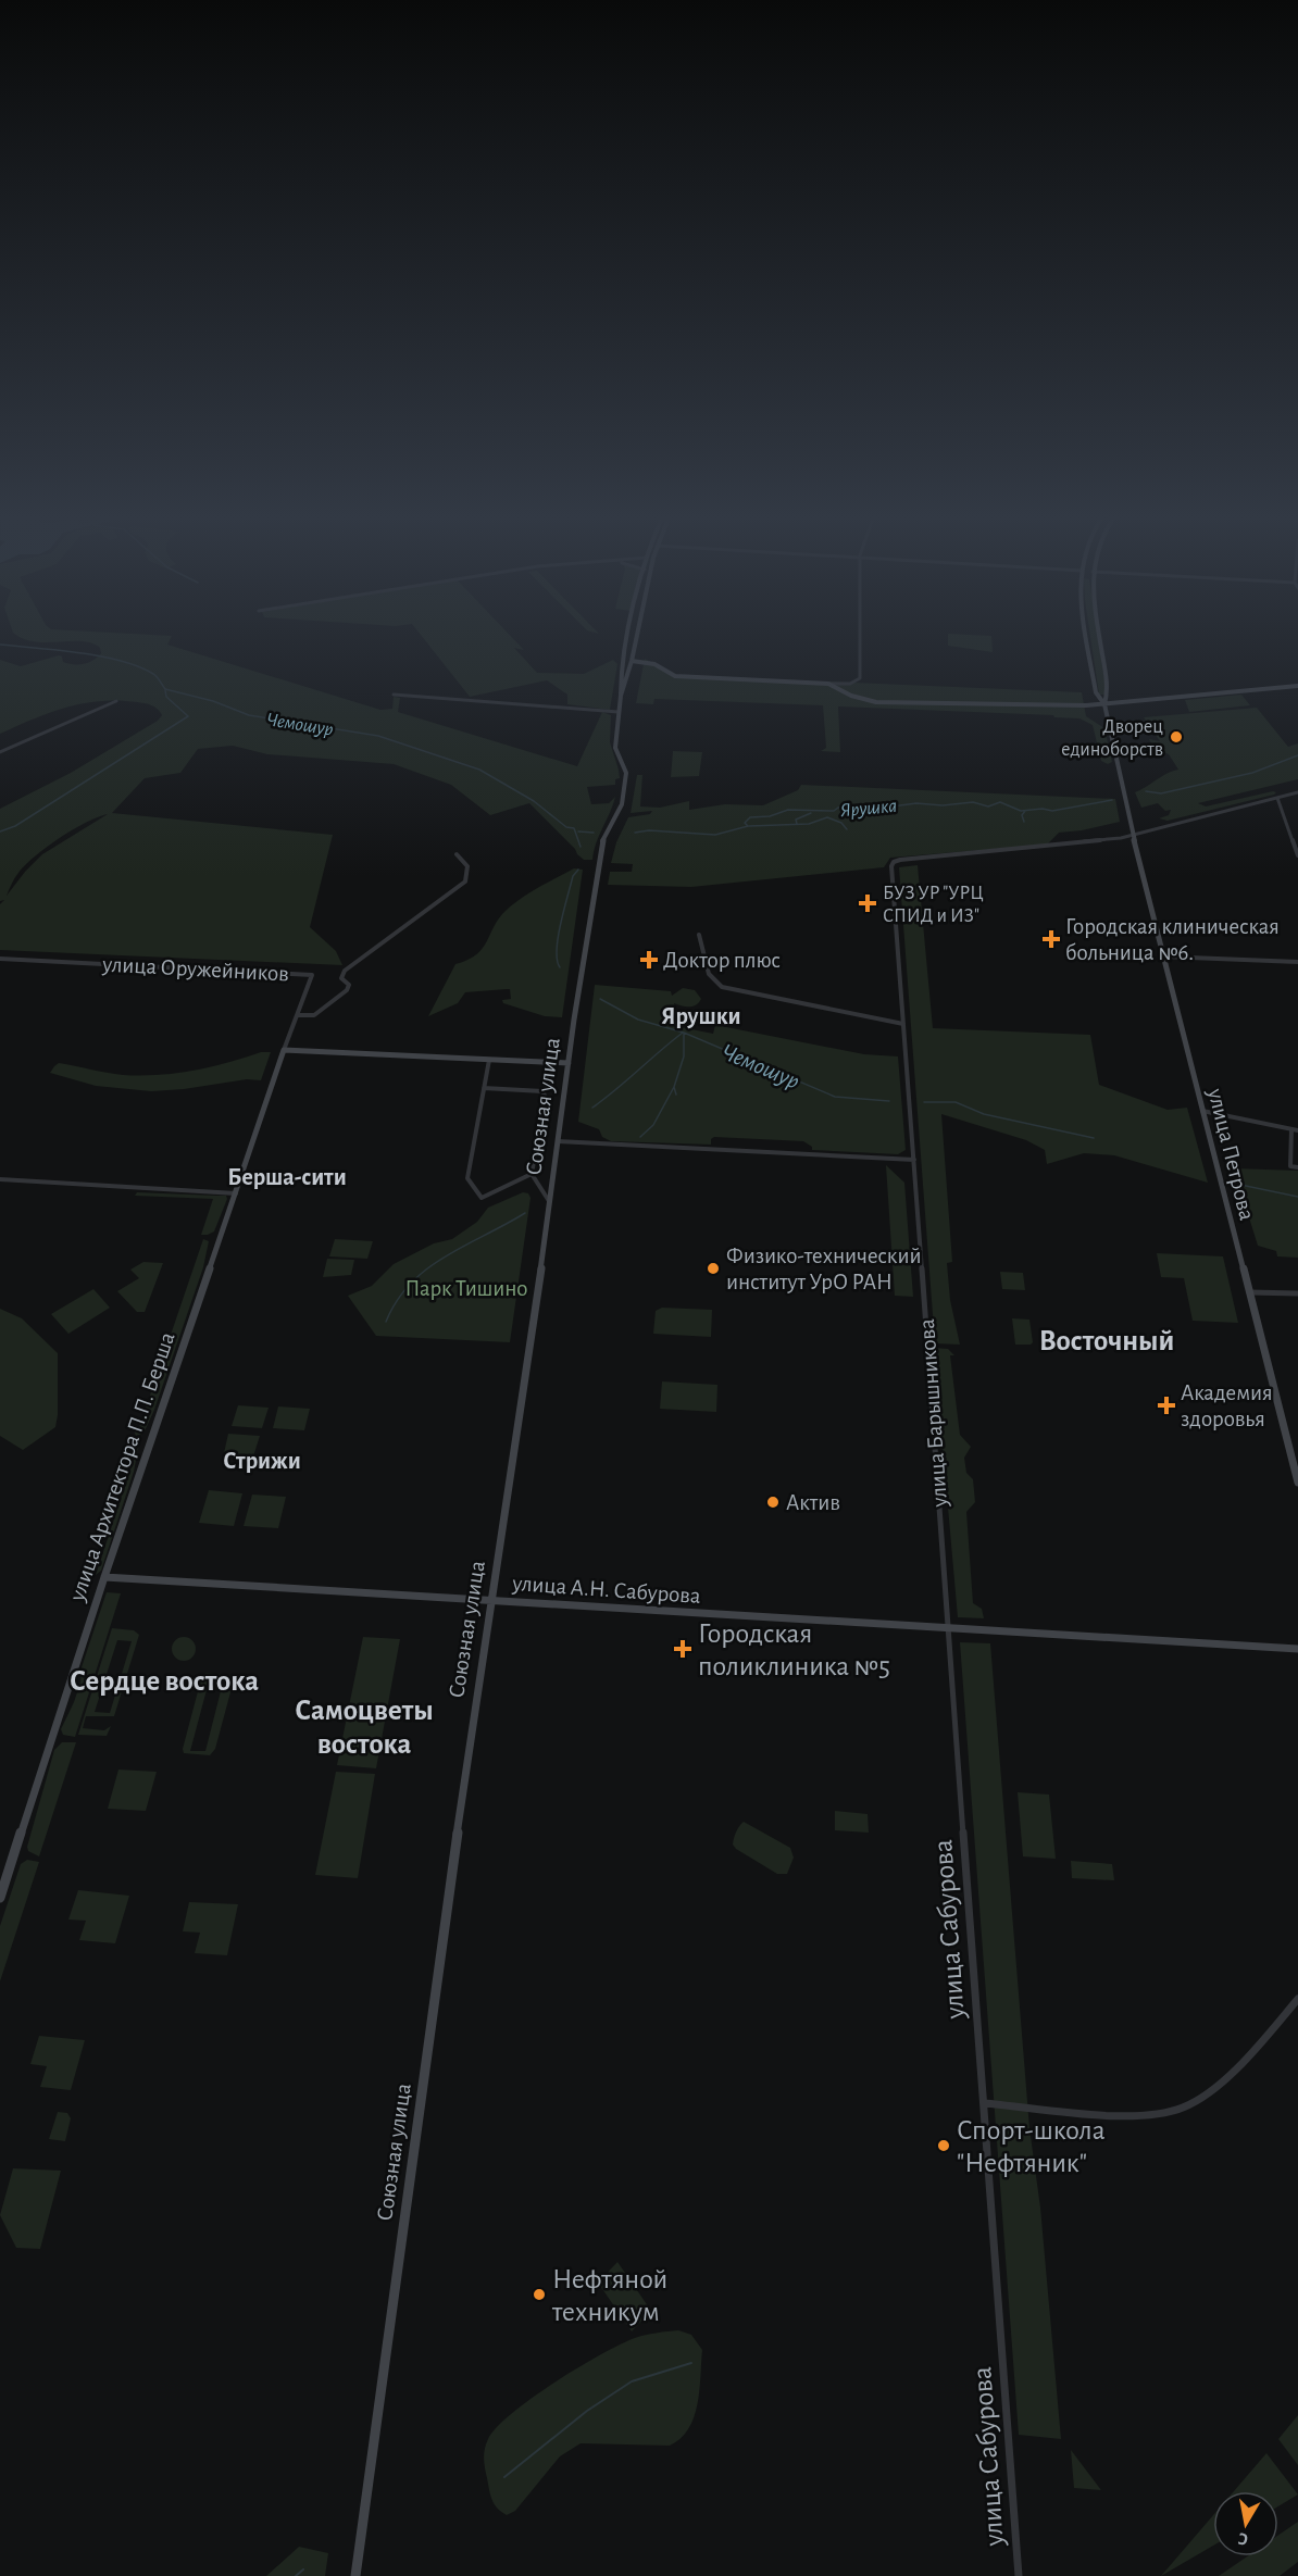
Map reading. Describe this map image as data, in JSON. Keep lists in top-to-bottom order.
{
  "streets": {
    "main road": [
      "Союзная улица",
      "улица Петрова",
      "улица Архитектора П.П. Берша",
      "улица А.Н. Сабурова"
    ],
    "street": ["улица Оружейников", "улица Барышникова", "улица Сабурова"]
  },
  "crossings": [
    ["улица Оружейников", "улица Архитектора П.П. Берша"],
    ["Союзная улица", "улица А.Н. Сабурова"],
    ["улица Барышникова", "улица А.Н. Сабурова"],
    ["улица Барышникова", "улица Сабурова"],
    ["улица Архитектора П.П. Берша", "улица А.Н. Сабурова"],
    ["улица А.Н. Сабурова", "улица Сабурова"]
  ],
  "districts": [
    "Ярушки",
    "Берша-сити",
    "Восточный",
    "Стрижи",
    "Сердце востока",
    "Самоцветы востока"
  ],
  "water": ["Чемошур", "Ярушка"],
  "parks": ["Парк Тишино"],
  "places": {
    "other": [
      "Дворец единоборств",
      "Физико-технический институт УрО РАН",
      "Актив",
      "Спорт-школа \"Нефтяник\"",
      "Нефтяной техникум"
    ],
    "health": [
      "БУЗ УР \"УРЦ СПИД и ИЗ\"",
      "Городская клиническая больница №6.",
      "Доктор плюс",
      "Академия здоровья",
      "Городская поликлиника №5"
    ]
  },
  "north": "bottom"
}
